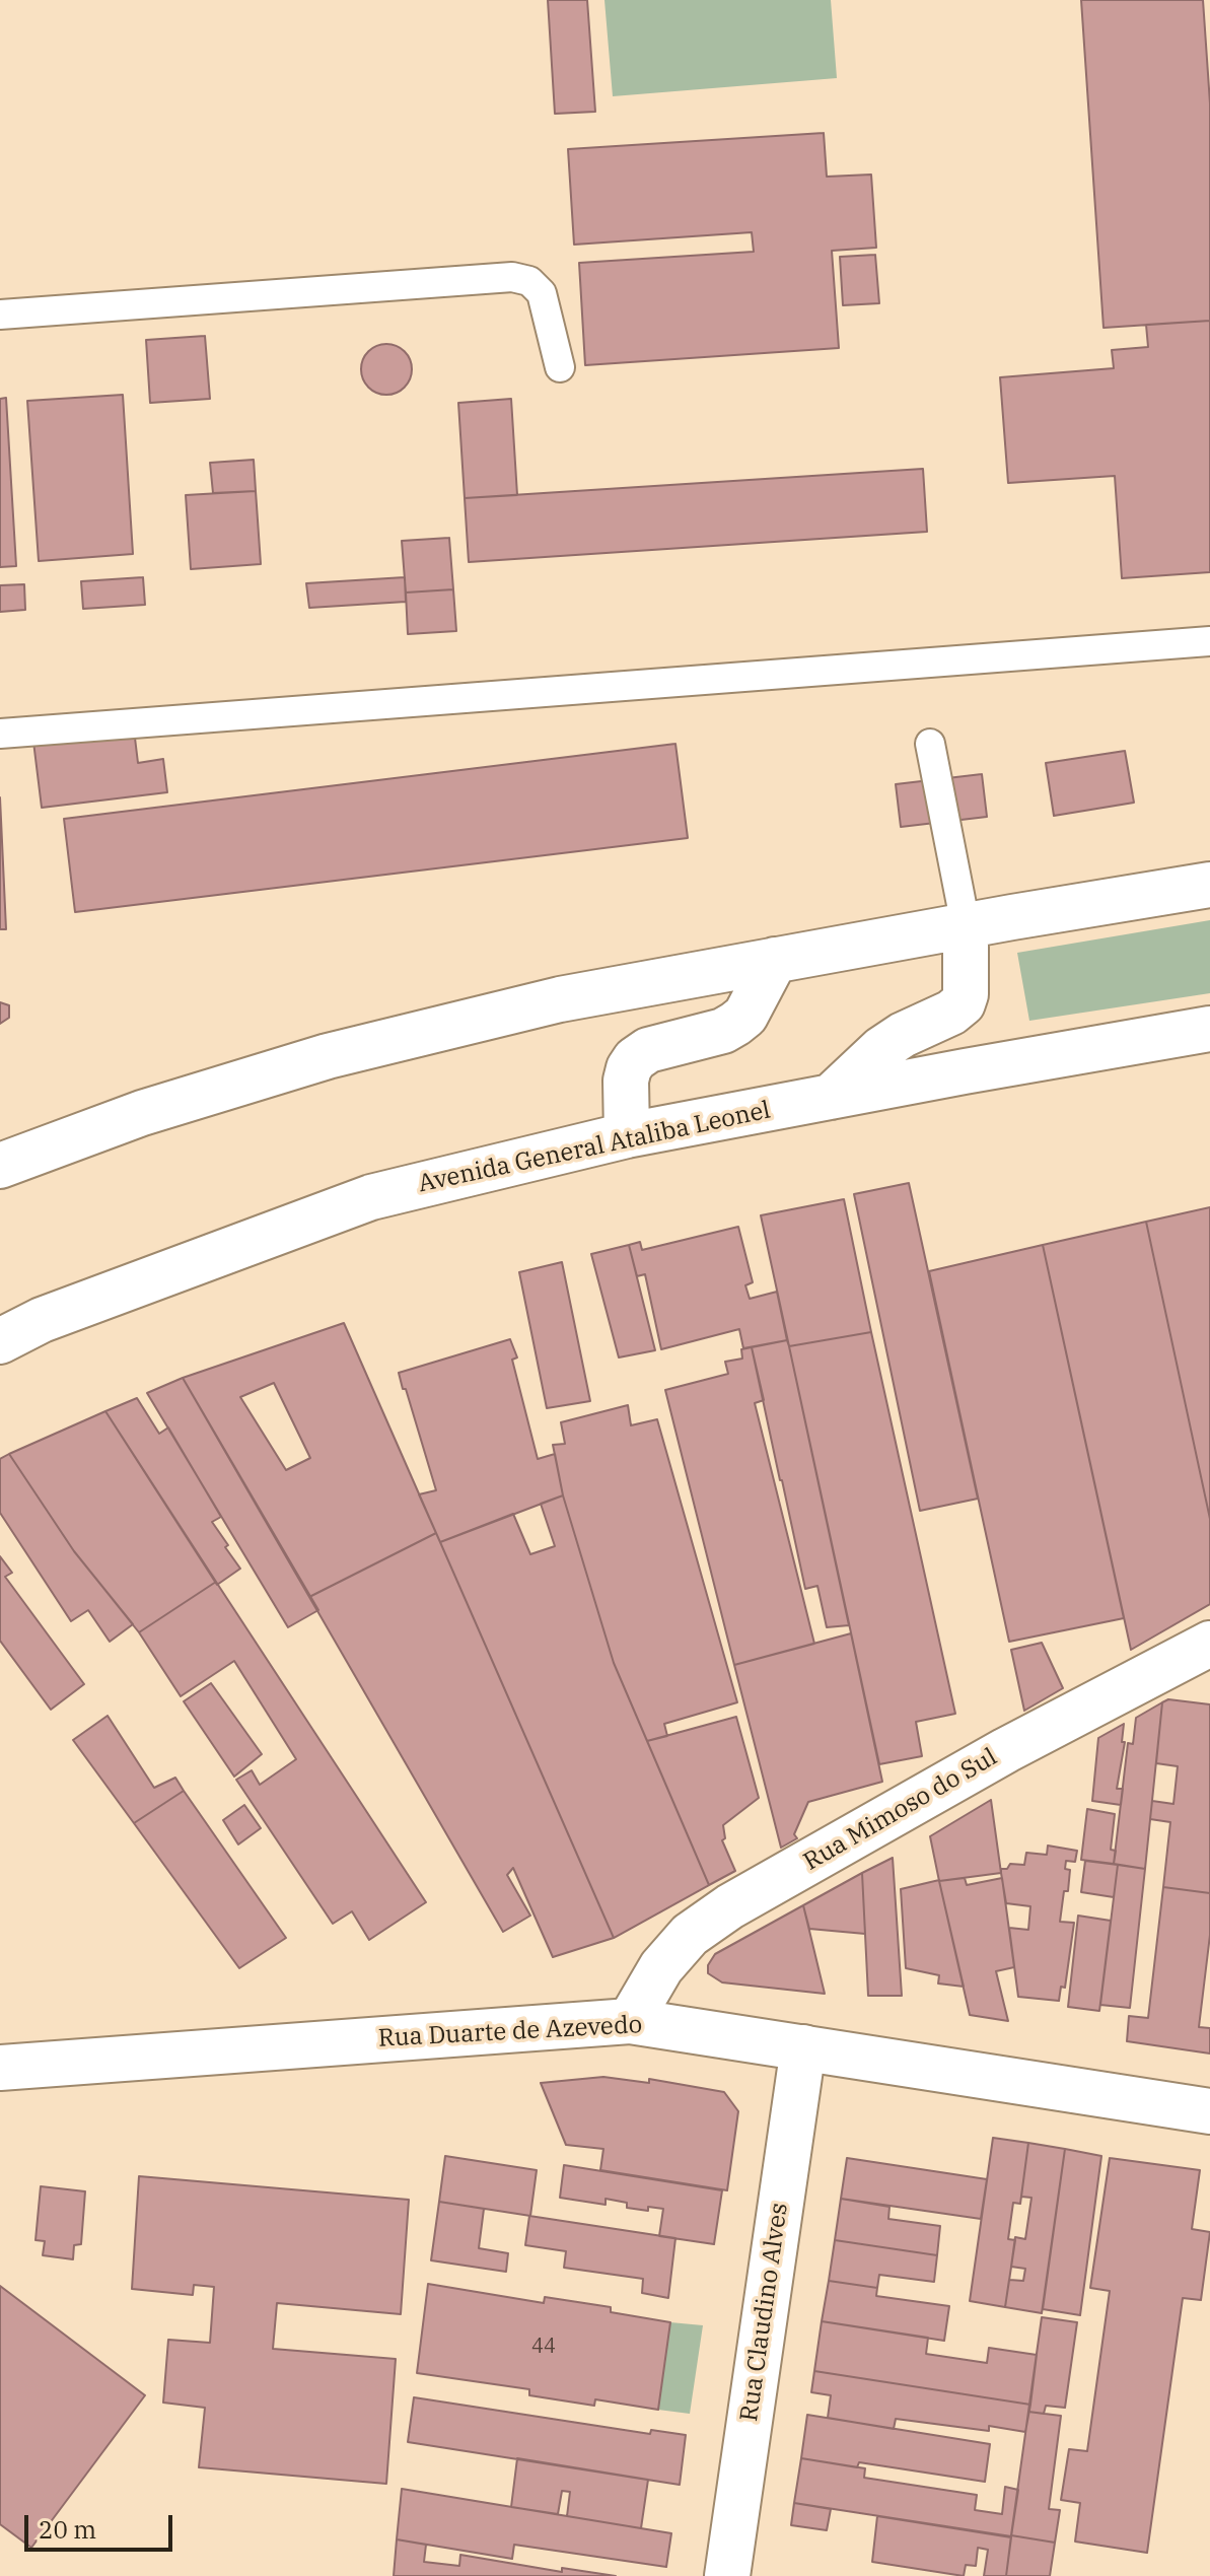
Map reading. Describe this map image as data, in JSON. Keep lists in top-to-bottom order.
{
  "streets": {
    "main road": [
      "Avenida General Ataliba Leonel",
      "Rua Mimoso do Sul",
      "Rua Duarte de Azevedo",
      "Rua Claudino Alves"
    ]
  },
  "crossings": [
    ["Rua Mimoso do Sul", "Rua Duarte de Azevedo"],
    ["Rua Duarte de Azevedo", "Rua Claudino Alves"]
  ],
  "house_numbers": ["44"],
  "scale_bar": "20 m"
}
